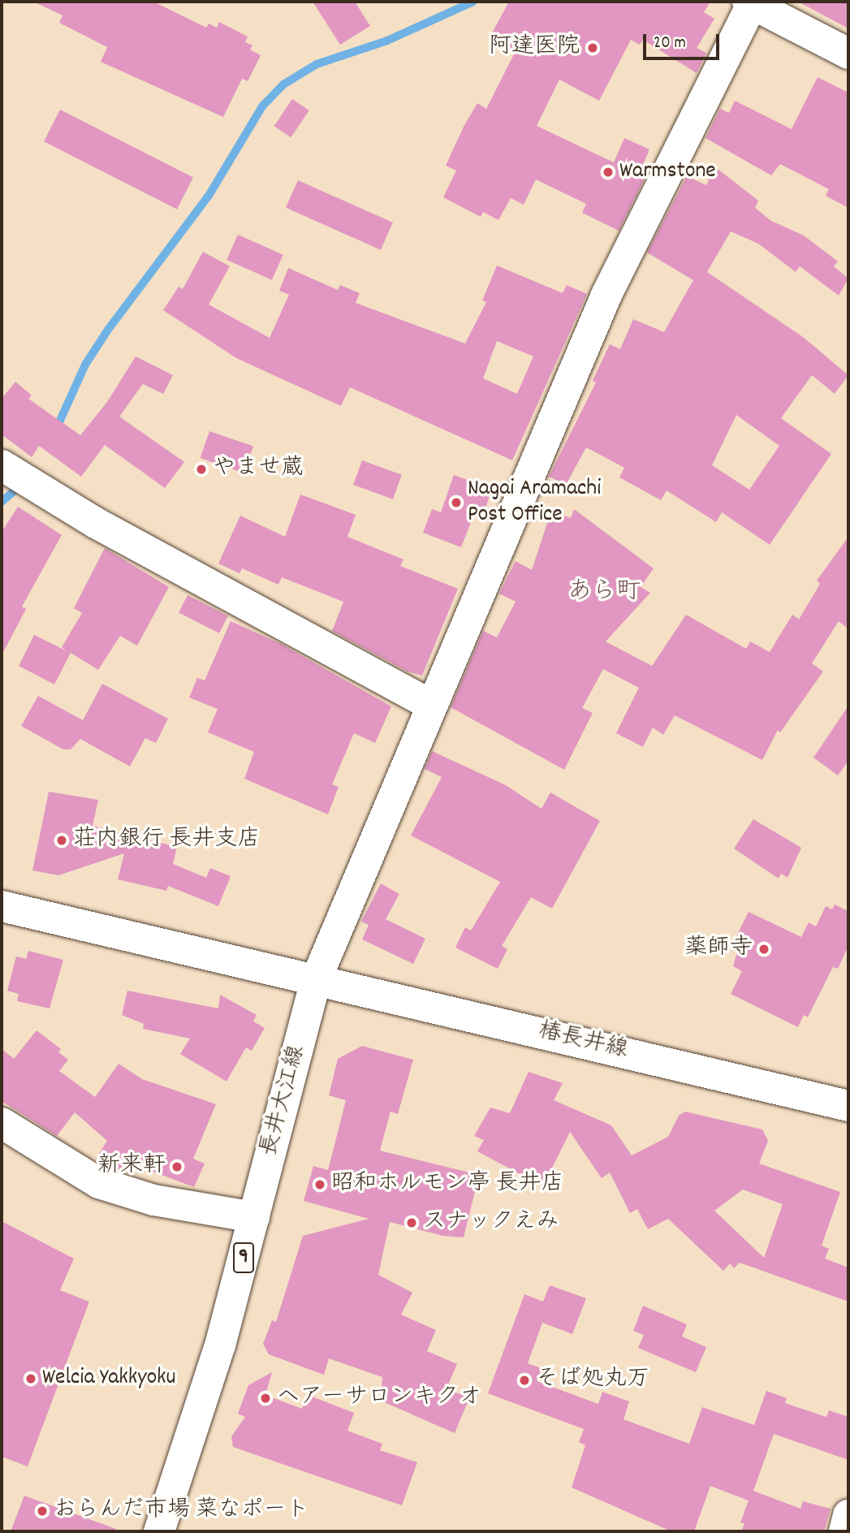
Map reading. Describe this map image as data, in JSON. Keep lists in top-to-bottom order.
{
  "streets": {
    "street": ["椿長井線", "長井大江線", "9"]
  },
  "crossings": [
    ["椿長井線", "長井大江線"]
  ],
  "districts": ["あら町"],
  "places": [
    "阿達医院",
    "Warmstone",
    "やませ蔵",
    "Nagai Aramachi Post Office",
    "荘内銀行 長井支店",
    "薬師寺",
    "新来軒",
    "昭和ホルモン亭 長井店",
    "スナックえみ",
    "Welcia Yakkyoku",
    "そば処丸万",
    "ヘアーサロンキクオ",
    "おらんだ市場 菜なポート"
  ],
  "scale_bar": "20 m"
}
